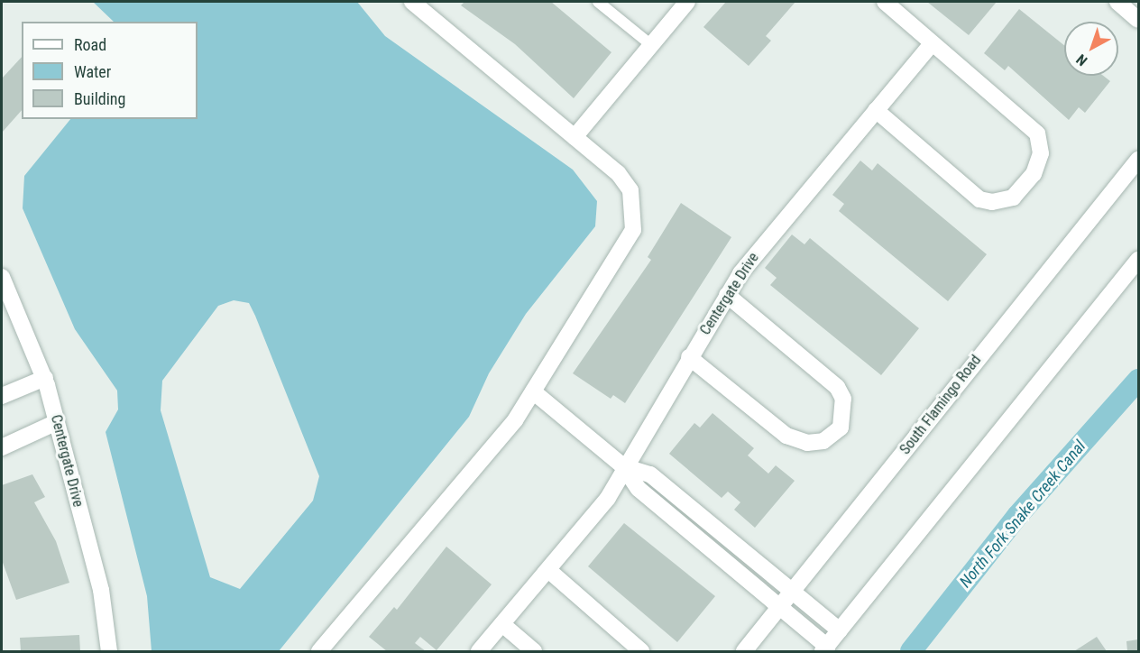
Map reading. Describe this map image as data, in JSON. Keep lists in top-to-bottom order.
{
  "streets": {
    "street": ["Centergate Drive", "South Flamingo Road"]
  },
  "water": ["North Fork Snake Creek Canal"],
  "legend": ["Road", "Water", "Building"],
  "north": "bottom left"
}
